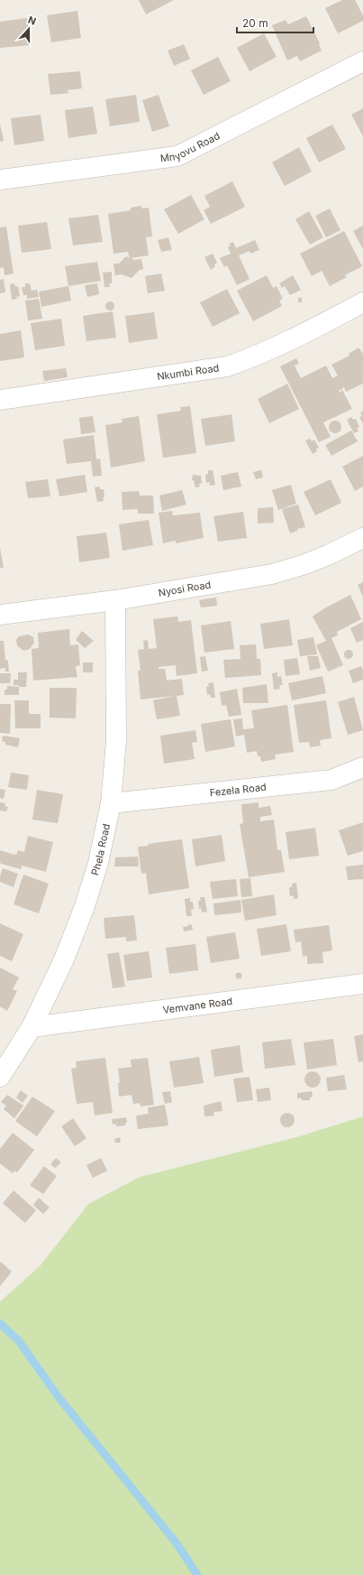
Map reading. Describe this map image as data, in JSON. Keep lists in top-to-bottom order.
{
  "streets": {
    "street": [
      "Mnyovu Road",
      "Nkumbi Road",
      "Nyosi Road",
      "Fezela Road",
      "Phela Road",
      "Vemvane Road"
    ]
  },
  "crossings": [
    ["Nyosi Road", "Phela Road"],
    ["Fezela Road", "Phela Road"],
    ["Phela Road", "Vemvane Road"]
  ],
  "scale_bar": "20 m",
  "north": "top"
}
